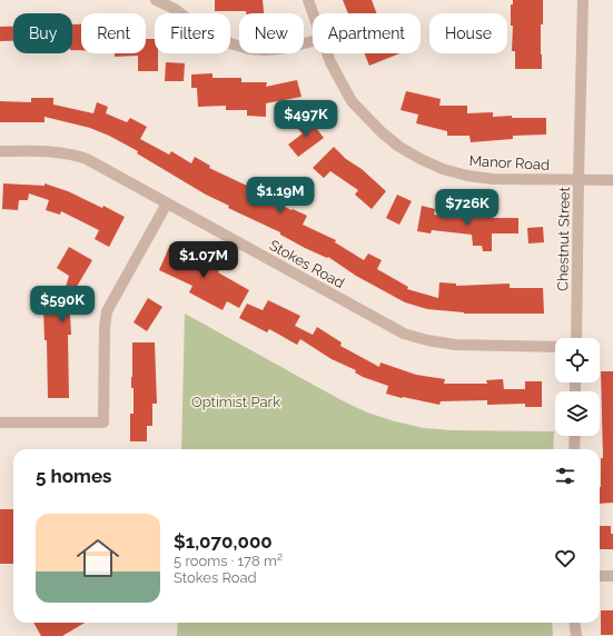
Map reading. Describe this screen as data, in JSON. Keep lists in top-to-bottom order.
{
  "streets": {
    "street": ["Manor Road", "Chestnut Street", "Stokes Road"]
  },
  "crossings": [
    ["Manor Road", "Chestnut Street"]
  ],
  "parks": ["Optimist Park"],
  "page": {
    "chip": [
      "Buy",
      "Rent",
      "Filters",
      "New",
      "Apartment",
      "House"
    ],
    "price": [
      "$497K",
      "$1.19M",
      "$726K",
      "$1.07M",
      "$590K"
    ],
    "heading": "5 homes",
    "list": [
      {
        "name": "$1,070,000",
        "note": "5 rooms · 178 m² · Stokes Road"
      }
    ]
  }
}
